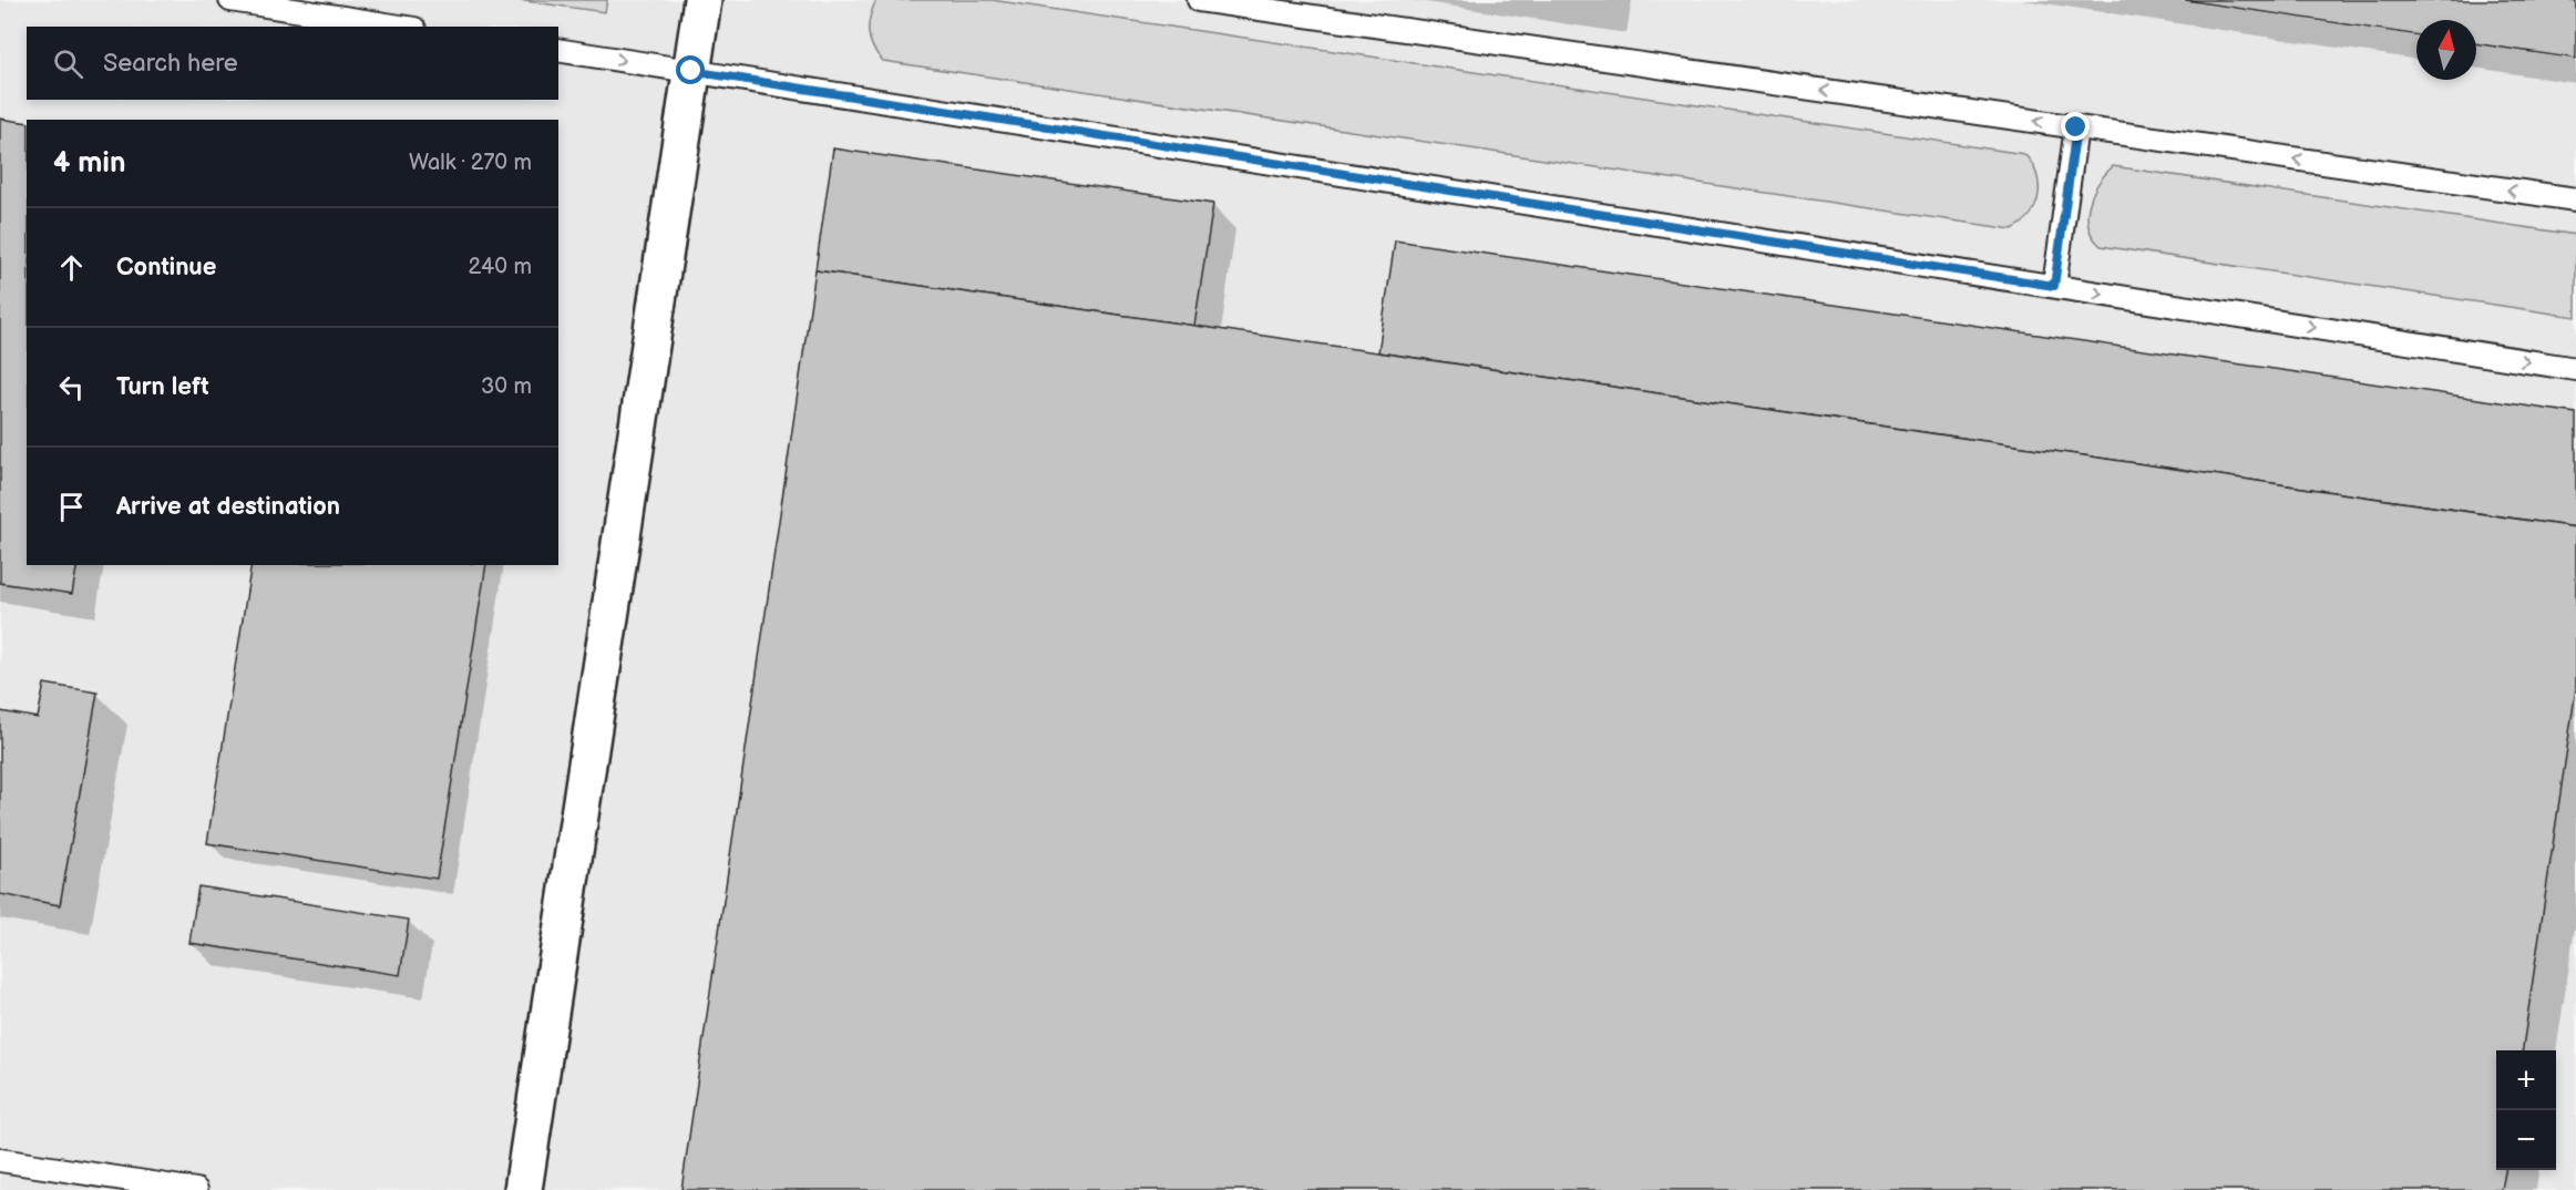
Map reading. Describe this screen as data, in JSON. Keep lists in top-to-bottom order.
{
  "north": "top",
  "page": {
    "search": "Search here",
    "heading": ["4 min", "Walk · 270 m"],
    "list": [
      ["Continue", "240 m"],
      ["Turn left", "30 m"],
      "Arrive at destination"
    ],
    "map_buttons": ["+", "−"]
  }
}
